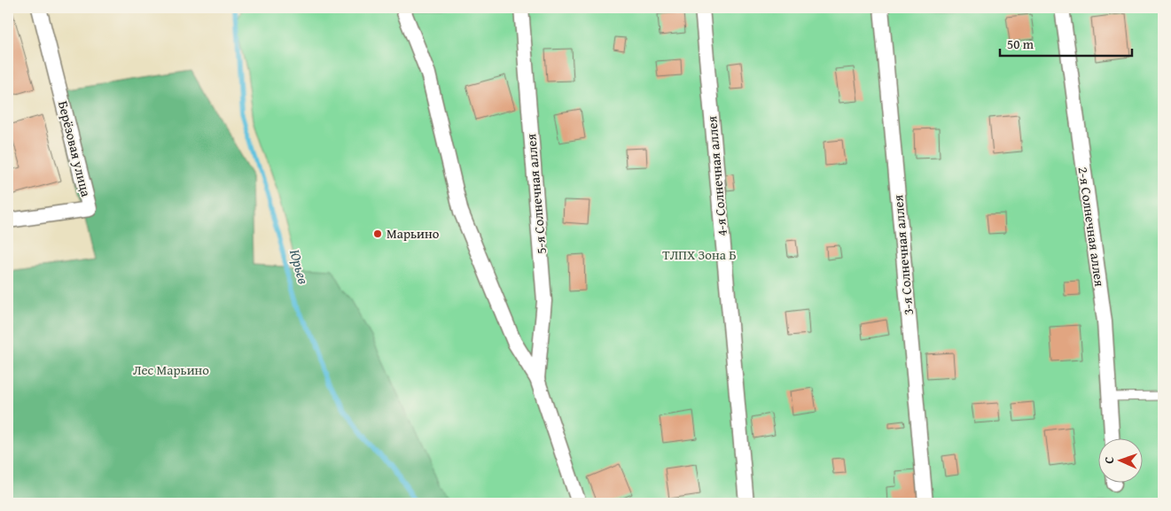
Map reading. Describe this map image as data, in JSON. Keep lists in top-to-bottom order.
{
  "streets": {
    "street": [
      "Берёзовая улица",
      "4-я Солнечная аллея",
      "5-я Солнечная аллея",
      "2-я Солнечная аллея",
      "3-я Солнечная аллея"
    ]
  },
  "water": ["Юрьев"],
  "parks": ["ТЛПХ Зона Б", "Лес Марьино"],
  "places": ["Марьино"],
  "scale_bar": "50 m",
  "north": "left"
}
